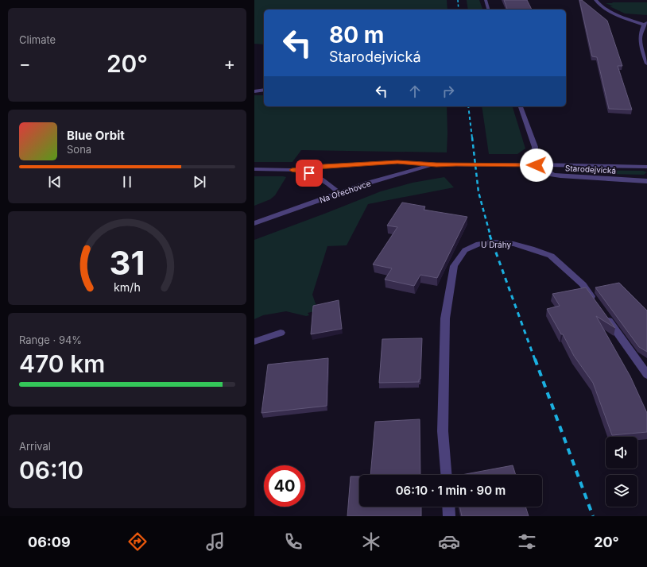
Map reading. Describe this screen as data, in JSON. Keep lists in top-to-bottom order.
{
  "streets": {
    "street": ["Starodejvická", "Na Ořechovce", "U Dráhy"]
  },
  "crossings": [
    ["Starodejvická", "Na Ořechovce"]
  ],
  "page": {
    "tile": [
      "Climate",
      ["Range · 94%", "470 km"],
      ["Arrival", "06:10"]
    ],
    "turn": ["80 m", "Starodejvická"],
    "heat": ["−", "20°", "+"],
    "song": ["Blue Orbit", "Sona"],
    "limit": "40",
    "trip": "06:10 · 1 min · 90 m",
    "tabs": ["06:09", "20°"],
    "gauge": ["31", "km/h"]
  }
}
